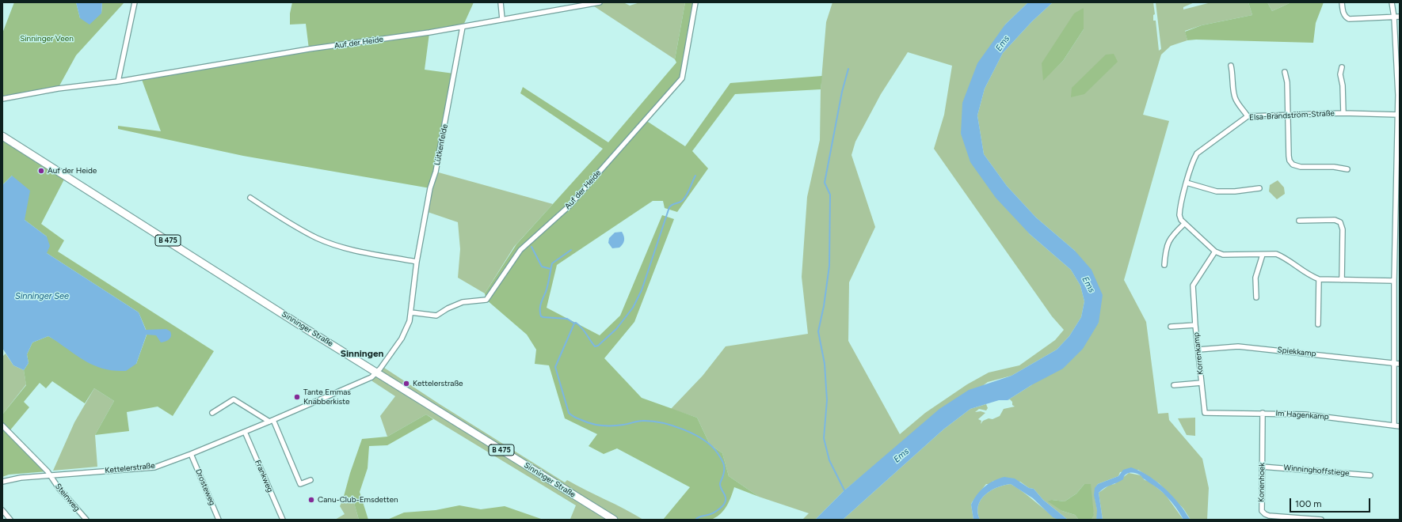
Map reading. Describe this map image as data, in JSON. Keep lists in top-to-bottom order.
{
  "streets": {
    "main road": ["B 475", "Sinninger Straße"],
    "street": [
      "Auf der Heide",
      "Elsa-Brändström-Straße",
      "Lütkenfelde",
      "Spiekkamp",
      "Korrenkamp",
      "Im Hagenkamp",
      "Kettelerstraße",
      "Winninghoffstiege",
      "Frankweg",
      "Konenhoek",
      "Drosteweg",
      "Steinweg"
    ]
  },
  "crossings": [
    ["Auf der Heide", "Lütkenfelde"],
    ["Lütkenfelde", "Sinninger Straße"],
    ["Lütkenfelde", "Kettelerstraße"],
    ["Sinninger Straße", "Kettelerstraße"],
    ["Spiekkamp", "Korrenkamp"],
    ["Korrenkamp", "Im Hagenkamp"],
    ["Im Hagenkamp", "Konenhoek"],
    ["Kettelerstraße", "Frankweg"],
    ["Kettelerstraße", "Drosteweg"],
    ["Kettelerstraße", "Steinweg"],
    ["Winninghoffstiege", "Konenhoek"]
  ],
  "districts": ["Sinningen"],
  "water": ["Ems", "Sinninger See"],
  "parks": ["Sinninger Veen"],
  "places": [
    "Auf der Heide",
    "Kettelerstraße",
    "Tante Emmas Knabberkiste",
    "Canu-Club-Emsdetten"
  ],
  "scale_bar": "100 m"
}
